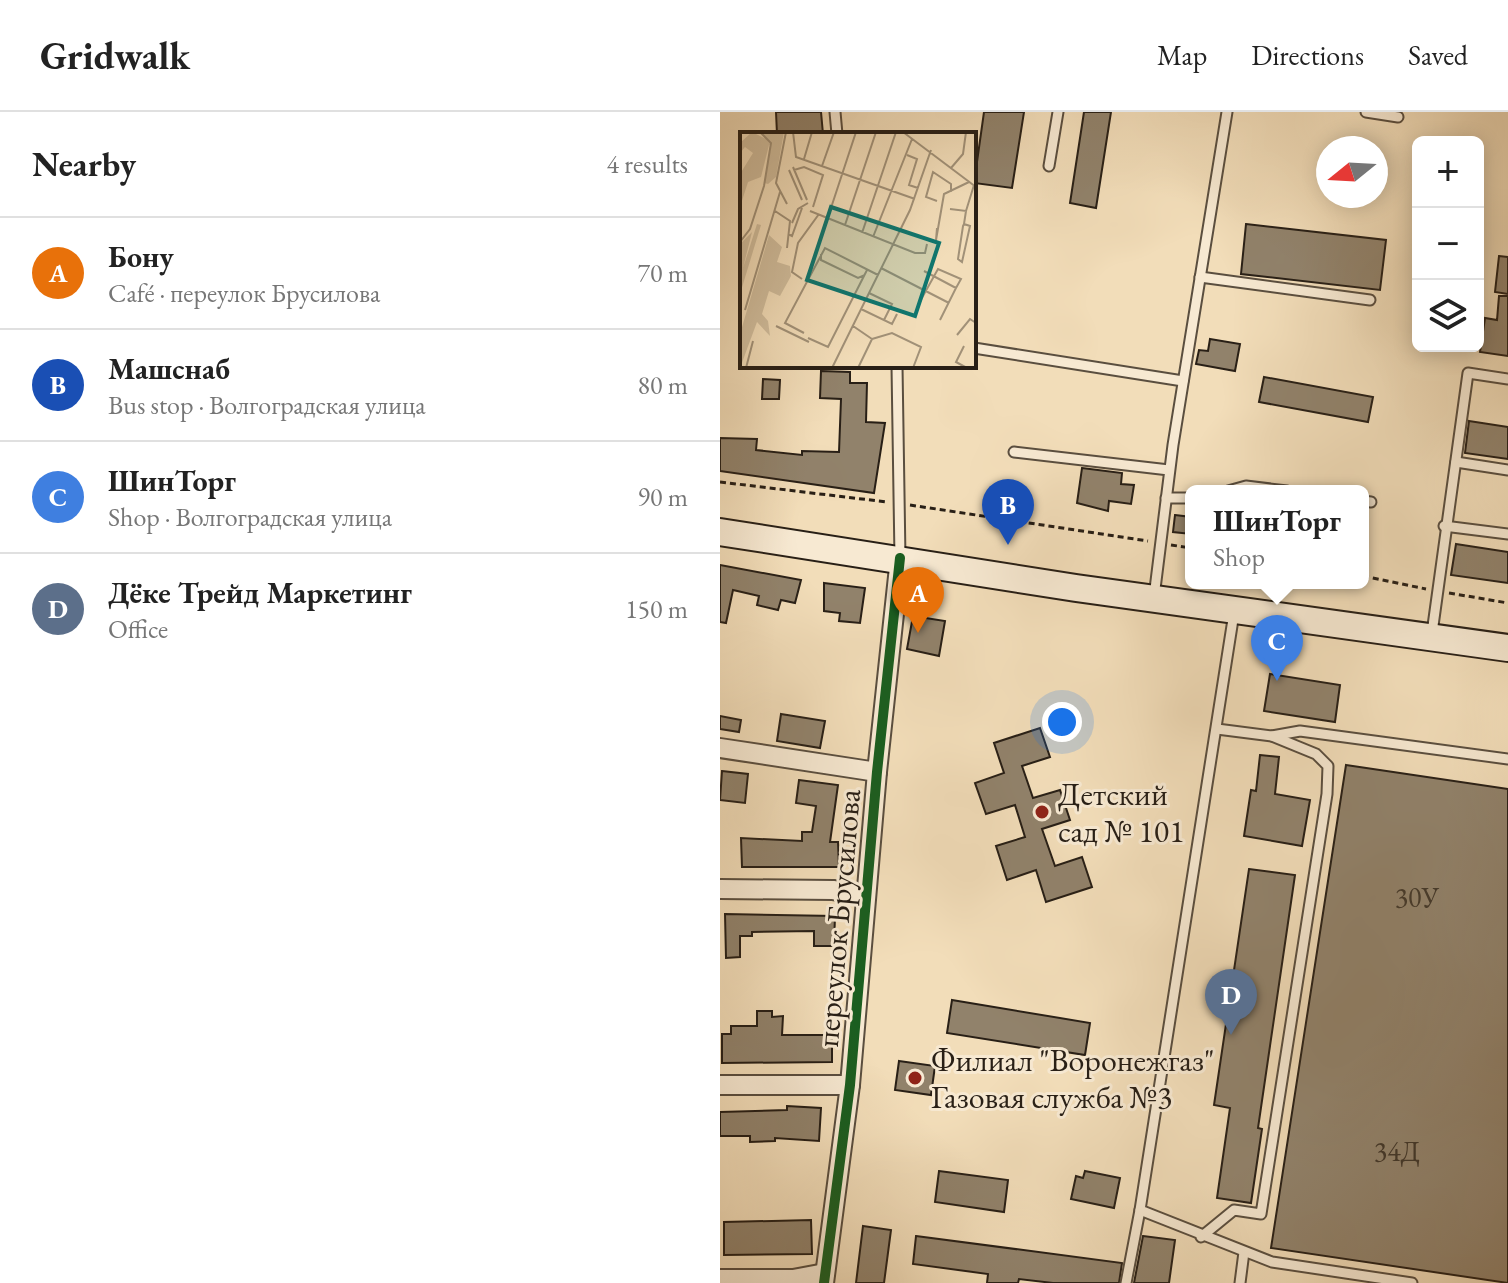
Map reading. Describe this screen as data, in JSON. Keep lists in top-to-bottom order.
{
  "streets": {
    "street": ["переулок Брусилова"]
  },
  "places": ["Детский сад № 101", "Филиал \"Воронежгаз\" Газовая служба №3"],
  "house_numbers": ["30У", "34Д"],
  "north": "left",
  "page": {
    "header": "Gridwalk",
    "nav": ["Map", "Directions", "Saved"],
    "heading": ["Nearby", "4 results"],
    "map_buttons": ["+", "−"],
    "list": [
      {
        "mark": "A",
        "name": "Бону",
        "note": "Café · переулок Брусилова",
        "value": "70 m"
      },
      {
        "mark": "B",
        "name": "Машснаб",
        "note": "Bus stop · Волгоградская улица",
        "value": "80 m"
      },
      {
        "mark": "C",
        "name": "ШинТорг",
        "note": "Shop · Волгоградская улица",
        "value": "90 m"
      },
      {
        "mark": "D",
        "name": "Дёке Трейд Маркетинг",
        "note": "Office",
        "value": "150 m"
      }
    ],
    "pins": [
      "B",
      "A",
      "C",
      "D"
    ],
    "popup": ["ШинТорг", "Shop"]
  }
}
